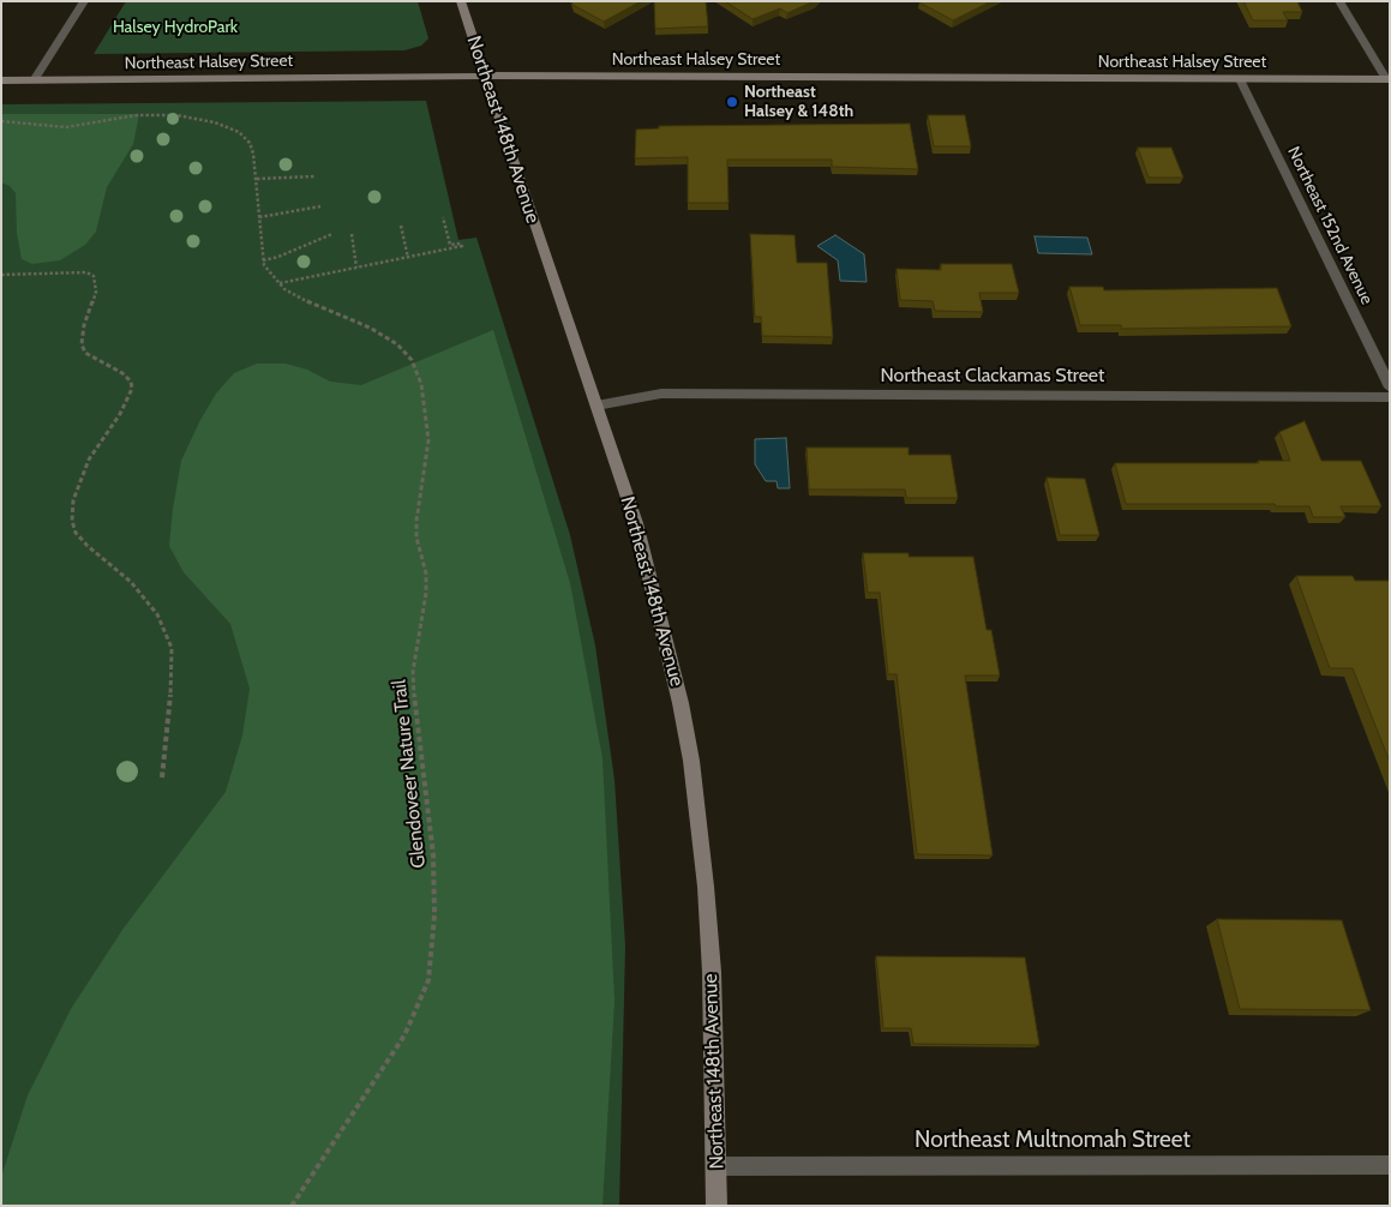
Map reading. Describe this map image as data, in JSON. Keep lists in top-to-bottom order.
{
  "streets": {
    "main road": ["Northeast Halsey Street", "Northeast 148th Avenue"],
    "street": ["Northeast 152nd Avenue", "Northeast Clackamas Street", "Northeast Multnomah Street"],
    "path": ["Glendoveer Nature Trail"]
  },
  "crossings": [
    ["Northeast Halsey Street", "Northeast 148th Avenue"],
    ["Northeast Halsey Street", "Northeast 152nd Avenue"],
    ["Northeast 148th Avenue", "Northeast Clackamas Street"],
    ["Northeast 148th Avenue", "Northeast Multnomah Street"]
  ],
  "parks": ["Halsey HydroPark"],
  "places": ["Northeast Halsey & 148th"]
}
